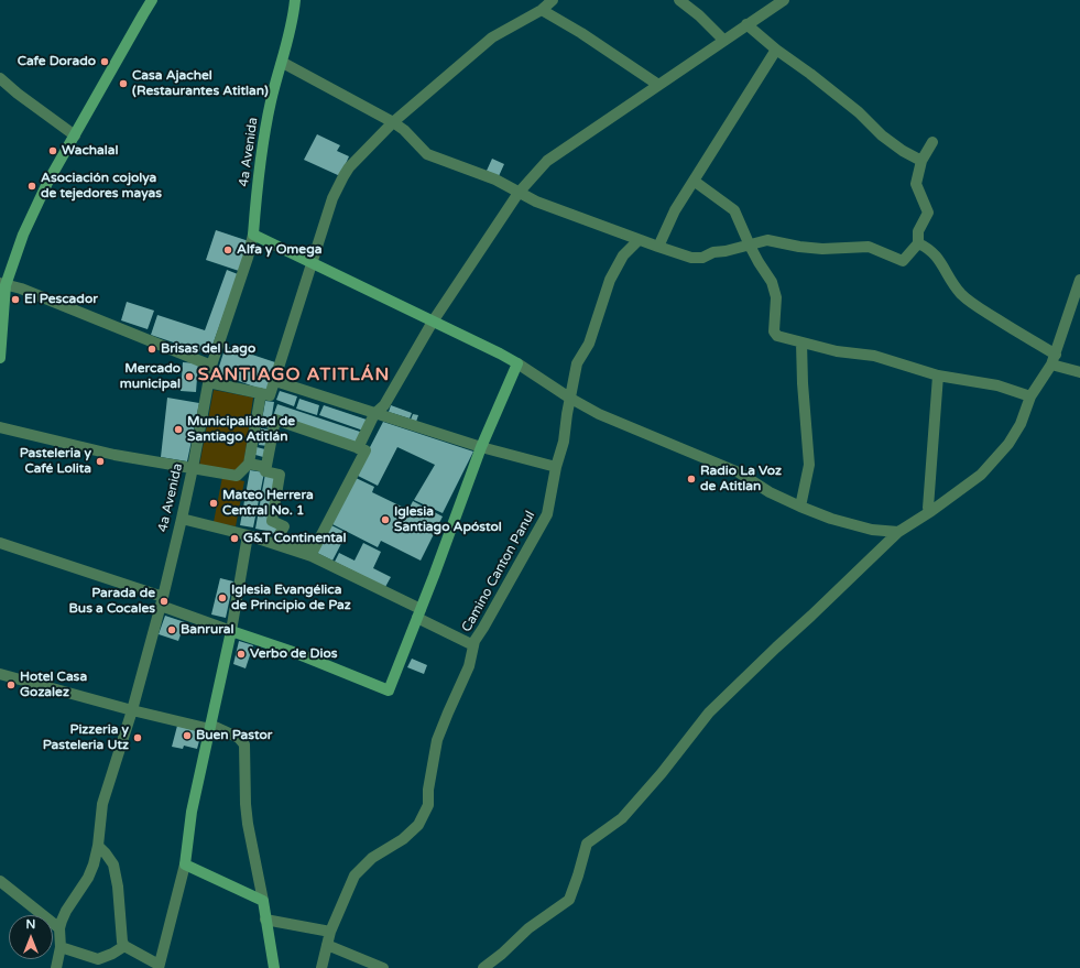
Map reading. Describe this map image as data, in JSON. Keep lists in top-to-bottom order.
{
  "streets": {
    "main road": ["4a Avenida"],
    "street": ["Camino Canton Panul"]
  },
  "districts": ["SANTIAGO ATITLÁN"],
  "places": [
    "Cafe Dorado",
    "Casa Ajachel (Restaurantes Atitlan)",
    "Wachalal",
    "Asociación cojolya de tejedores mayas",
    "Alfa y Omega",
    "El Pescador",
    "Brisas del Lago",
    "Mercado municipal",
    "Municipalidad de Santiago Atitlán",
    "Pasteleria y Café Lolita",
    "Radio La Voz de Atitlan",
    "Mateo Herrera Central No. 1",
    "Iglesia Santiago Apóstol",
    "G&T Continental",
    "Iglesia Evangélica de Principio de Paz",
    "Parada de Bus a Cocales",
    "Banrural",
    "Verbo de Dios",
    "Hotel Casa Gozalez",
    "Buen Pastor",
    "Pizzeria y Pasteleria Utz"
  ],
  "north": "top"
}
